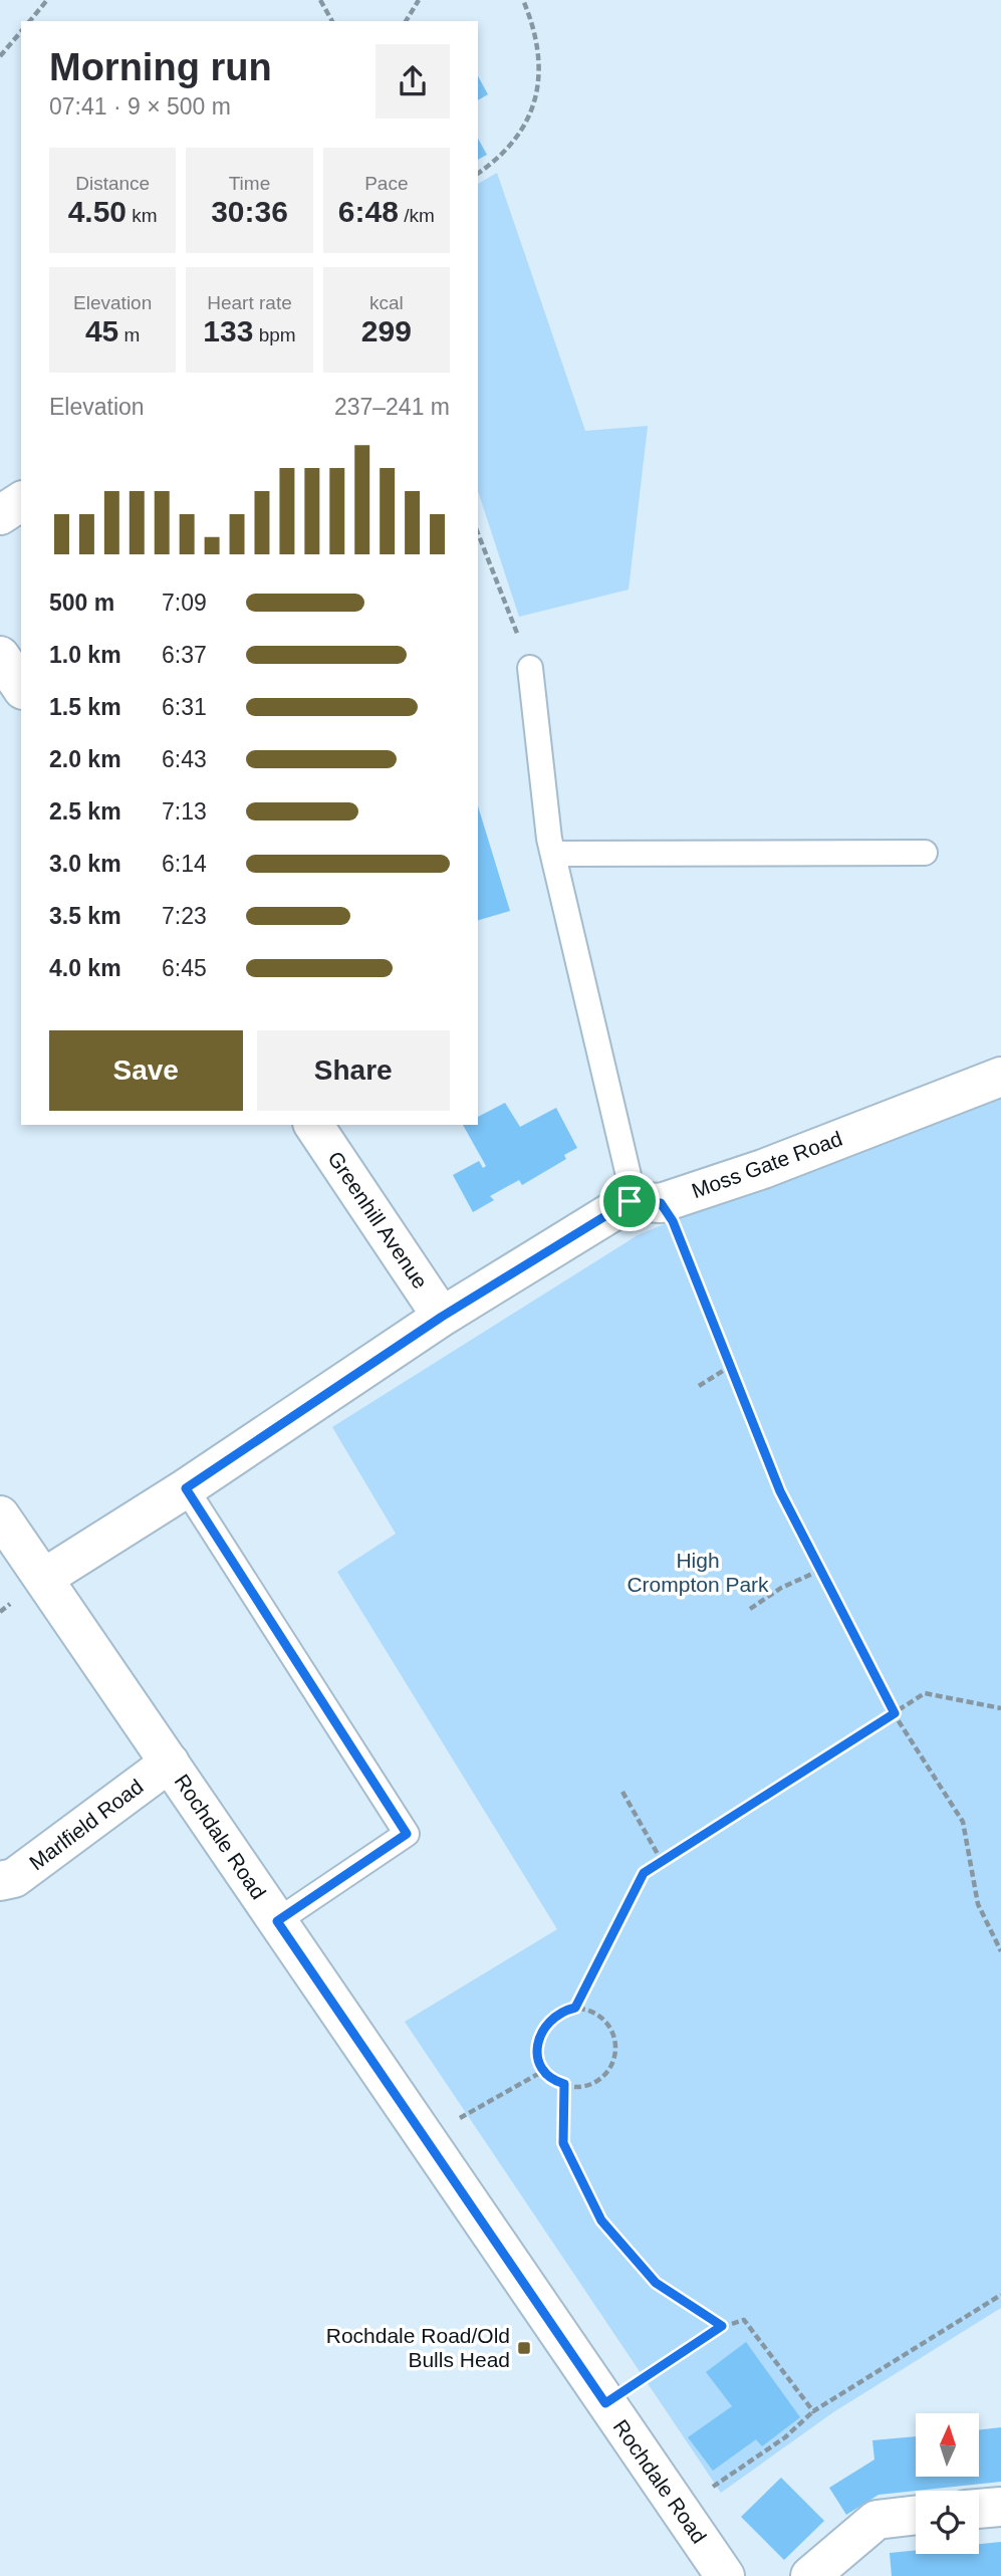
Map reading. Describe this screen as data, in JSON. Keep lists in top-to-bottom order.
{
  "streets": {
    "street": [
      "Moss Gate Road",
      "Greenhill Avenue",
      "Marlfield Road",
      "Rochdale Road"
    ]
  },
  "crossings": [
    ["Moss Gate Road", "Greenhill Avenue"],
    ["Moss Gate Road", "Rochdale Road"],
    ["Marlfield Road", "Rochdale Road"]
  ],
  "parks": ["High Crompton Park"],
  "places": {
    "transit": ["Rochdale Road/Old Bulls Head"]
  },
  "north": "top",
  "page": {
    "heading": ["Morning run", "07:41 · 9 × 500 m"],
    "stats": [
      ["Distance", "4.50 km"],
      ["Time", "30:36"],
      ["Pace", "6:48 /km"],
      ["Elevation", "45 m"],
      ["Heart rate", "133 bpm"],
      ["kcal", "299"]
    ],
    "chart": ["Elevation", "237–241 m"],
    "list": [
      {
        "name": "500 m",
        "note": "7:09"
      },
      {
        "name": "1.0 km",
        "note": "6:37"
      },
      {
        "name": "1.5 km",
        "note": "6:31"
      },
      {
        "name": "2.0 km",
        "note": "6:43"
      },
      {
        "name": "2.5 km",
        "note": "7:13"
      },
      {
        "name": "3.0 km",
        "note": "6:14"
      },
      {
        "name": "3.5 km",
        "note": "7:23"
      },
      {
        "name": "4.0 km",
        "note": "6:45"
      }
    ],
    "buttons": ["Save", "Share"]
  }
}
